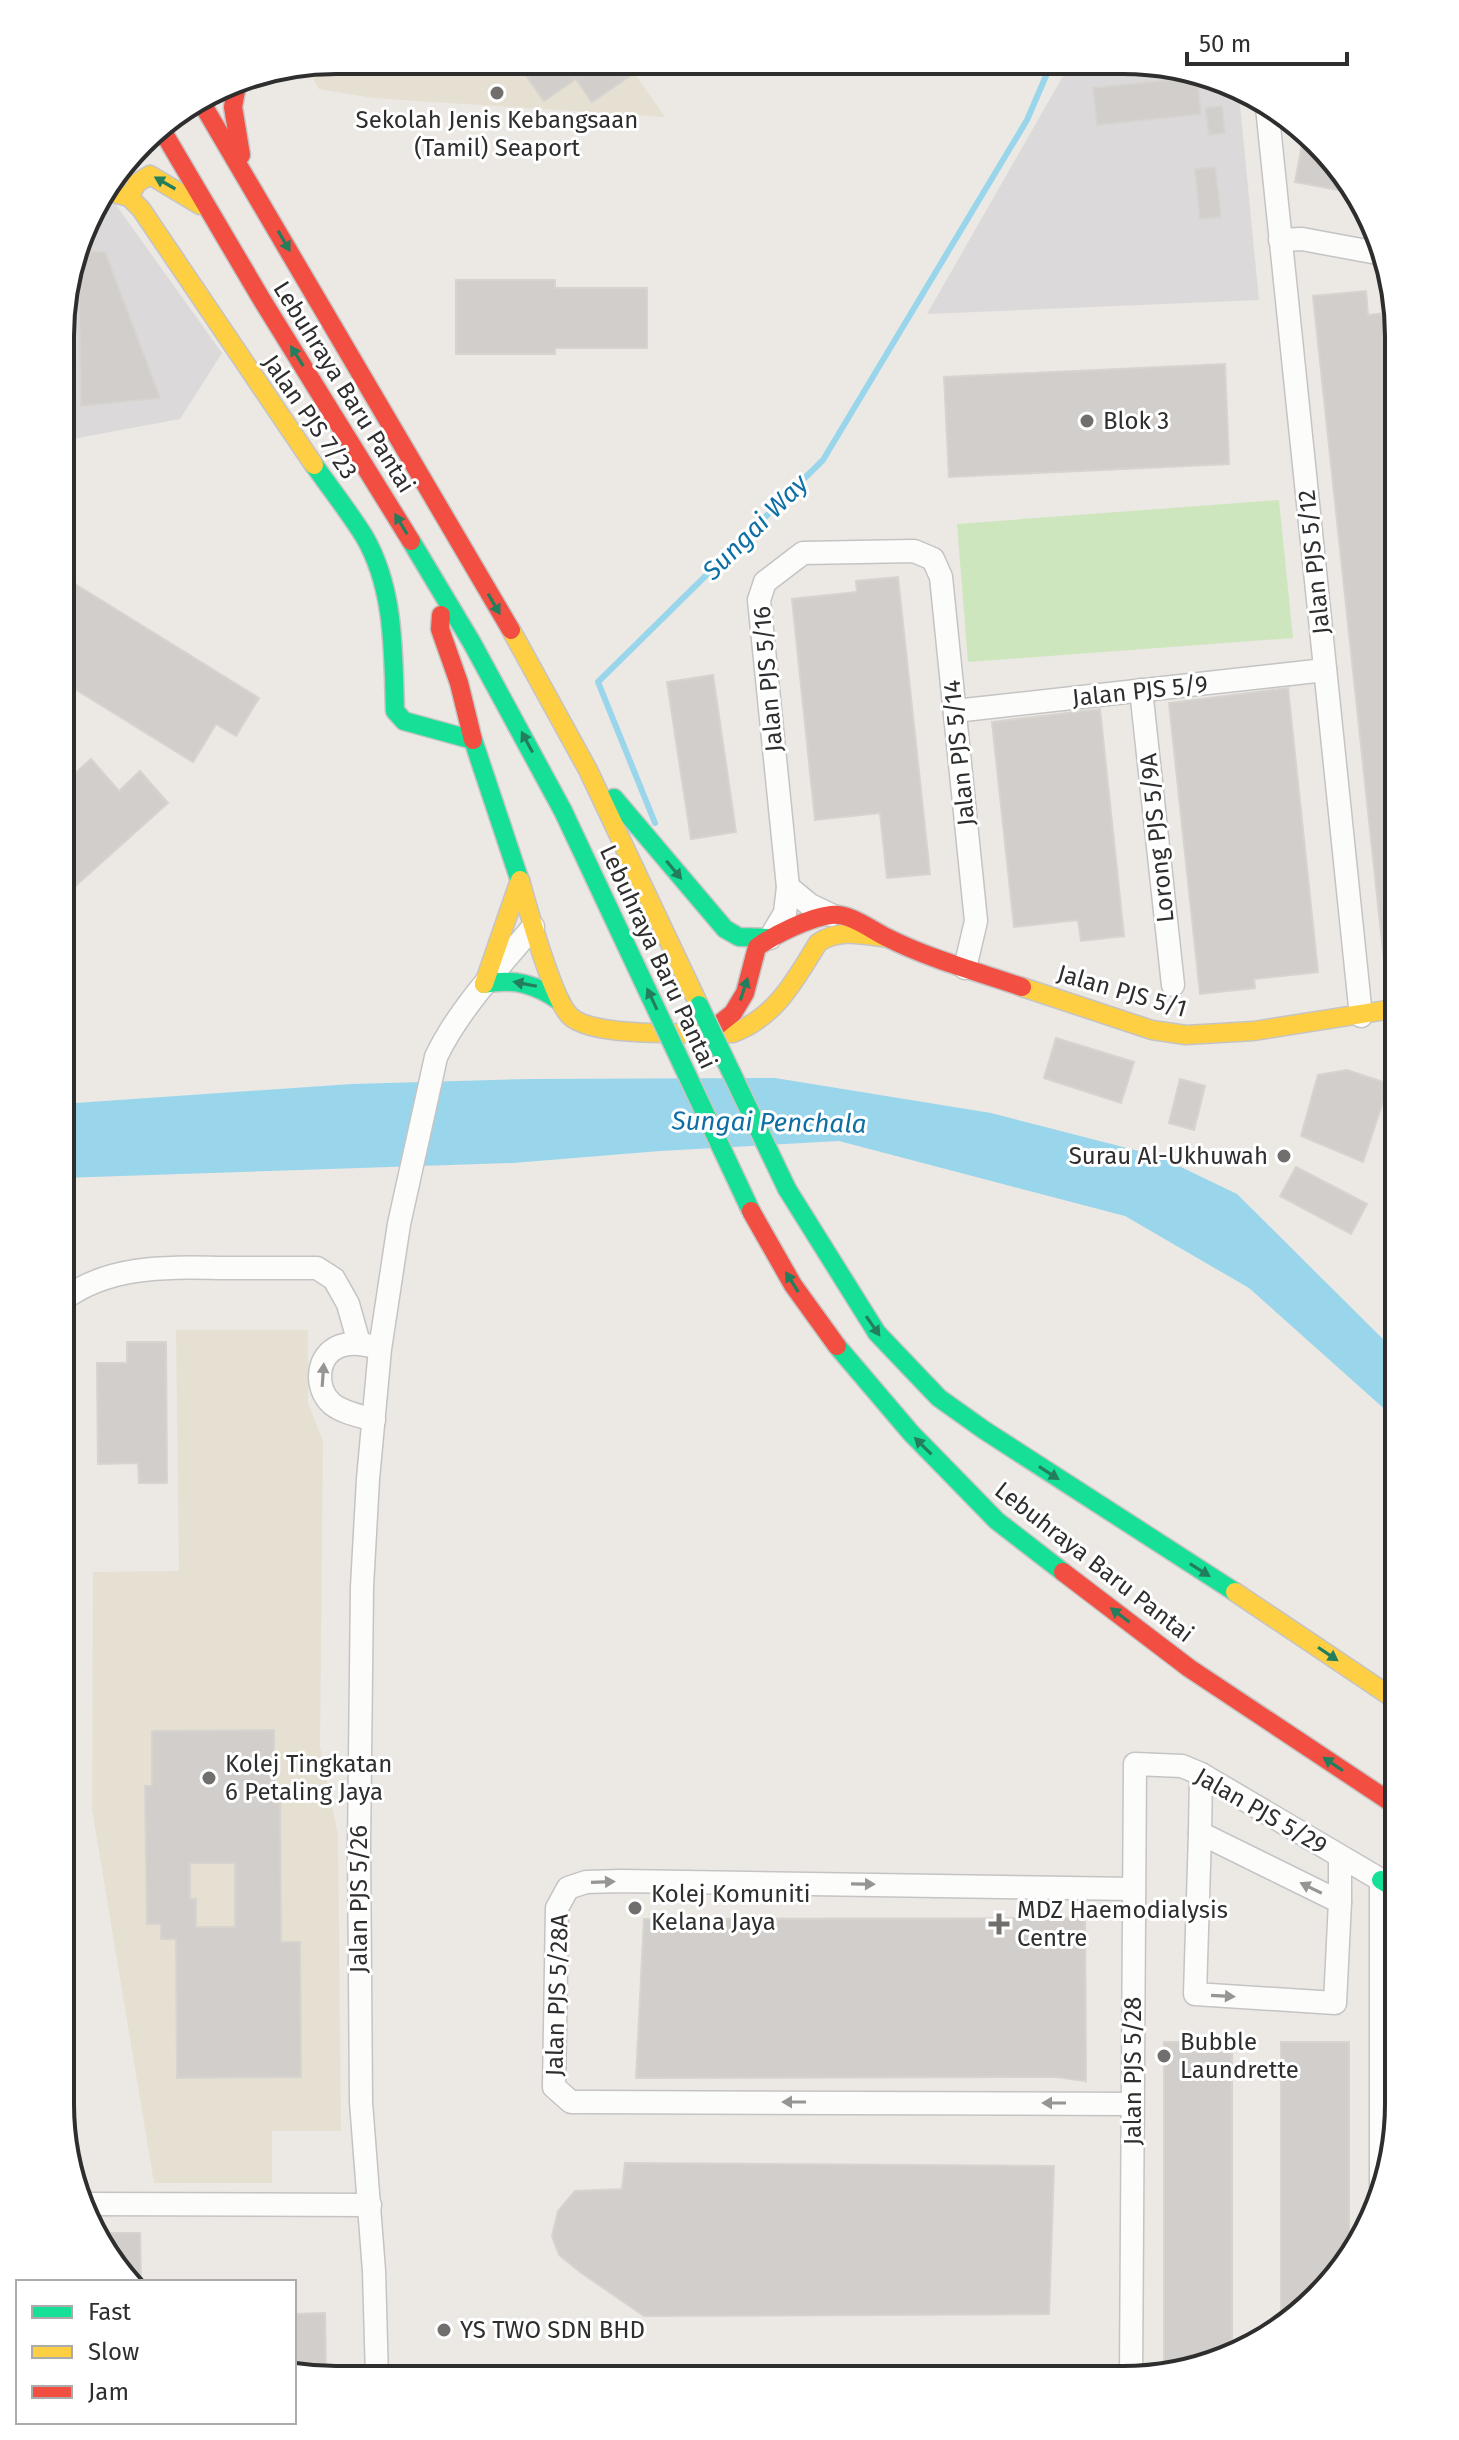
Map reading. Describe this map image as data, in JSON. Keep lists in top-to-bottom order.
{
  "streets": {
    "main road": ["Lebuhraya Baru Pantai", "Jalan PJS 7/23", "Jalan PJS 5/1"],
    "street": [
      "Jalan PJS 5/12",
      "Jalan PJS 5/16",
      "Jalan PJS 5/9",
      "Jalan PJS 5/14",
      "Lorong PJS 5/9A",
      "Jalan PJS 5/29",
      "Jalan PJS 5/26",
      "Jalan PJS 5/28A",
      "Jalan PJS 5/28"
    ]
  },
  "crossings": [
    ["Jalan PJS 5/12", "Jalan PJS 5/9"],
    ["Jalan PJS 5/12", "Jalan PJS 5/1"],
    ["Jalan PJS 5/16", "Jalan PJS 5/14"],
    ["Jalan PJS 5/9", "Jalan PJS 5/14"],
    ["Jalan PJS 5/9", "Lorong PJS 5/9A"],
    ["Jalan PJS 5/14", "Jalan PJS 5/1"],
    ["Jalan PJS 5/1", "Jalan PJS 5/26"],
    ["Jalan PJS 5/29", "Jalan PJS 5/28"],
    ["Jalan PJS 5/28A", "Jalan PJS 5/28"]
  ],
  "water": ["Sungai Way", "Sungai Penchala"],
  "places": {
    "other": [
      "Sekolah Jenis Kebangsaan (Tamil) Seaport",
      "Blok 3",
      "Surau Al-Ukhuwah",
      "Kolej Tingkatan 6 Petaling Jaya",
      "Kolej Komuniti Kelana Jaya",
      "Bubble Laundrette",
      "YS TWO SDN BHD"
    ],
    "health": ["MDZ Haemodialysis Centre"]
  },
  "legend": ["Fast", "Slow", "Jam"],
  "scale_bar": "50 m"
}
